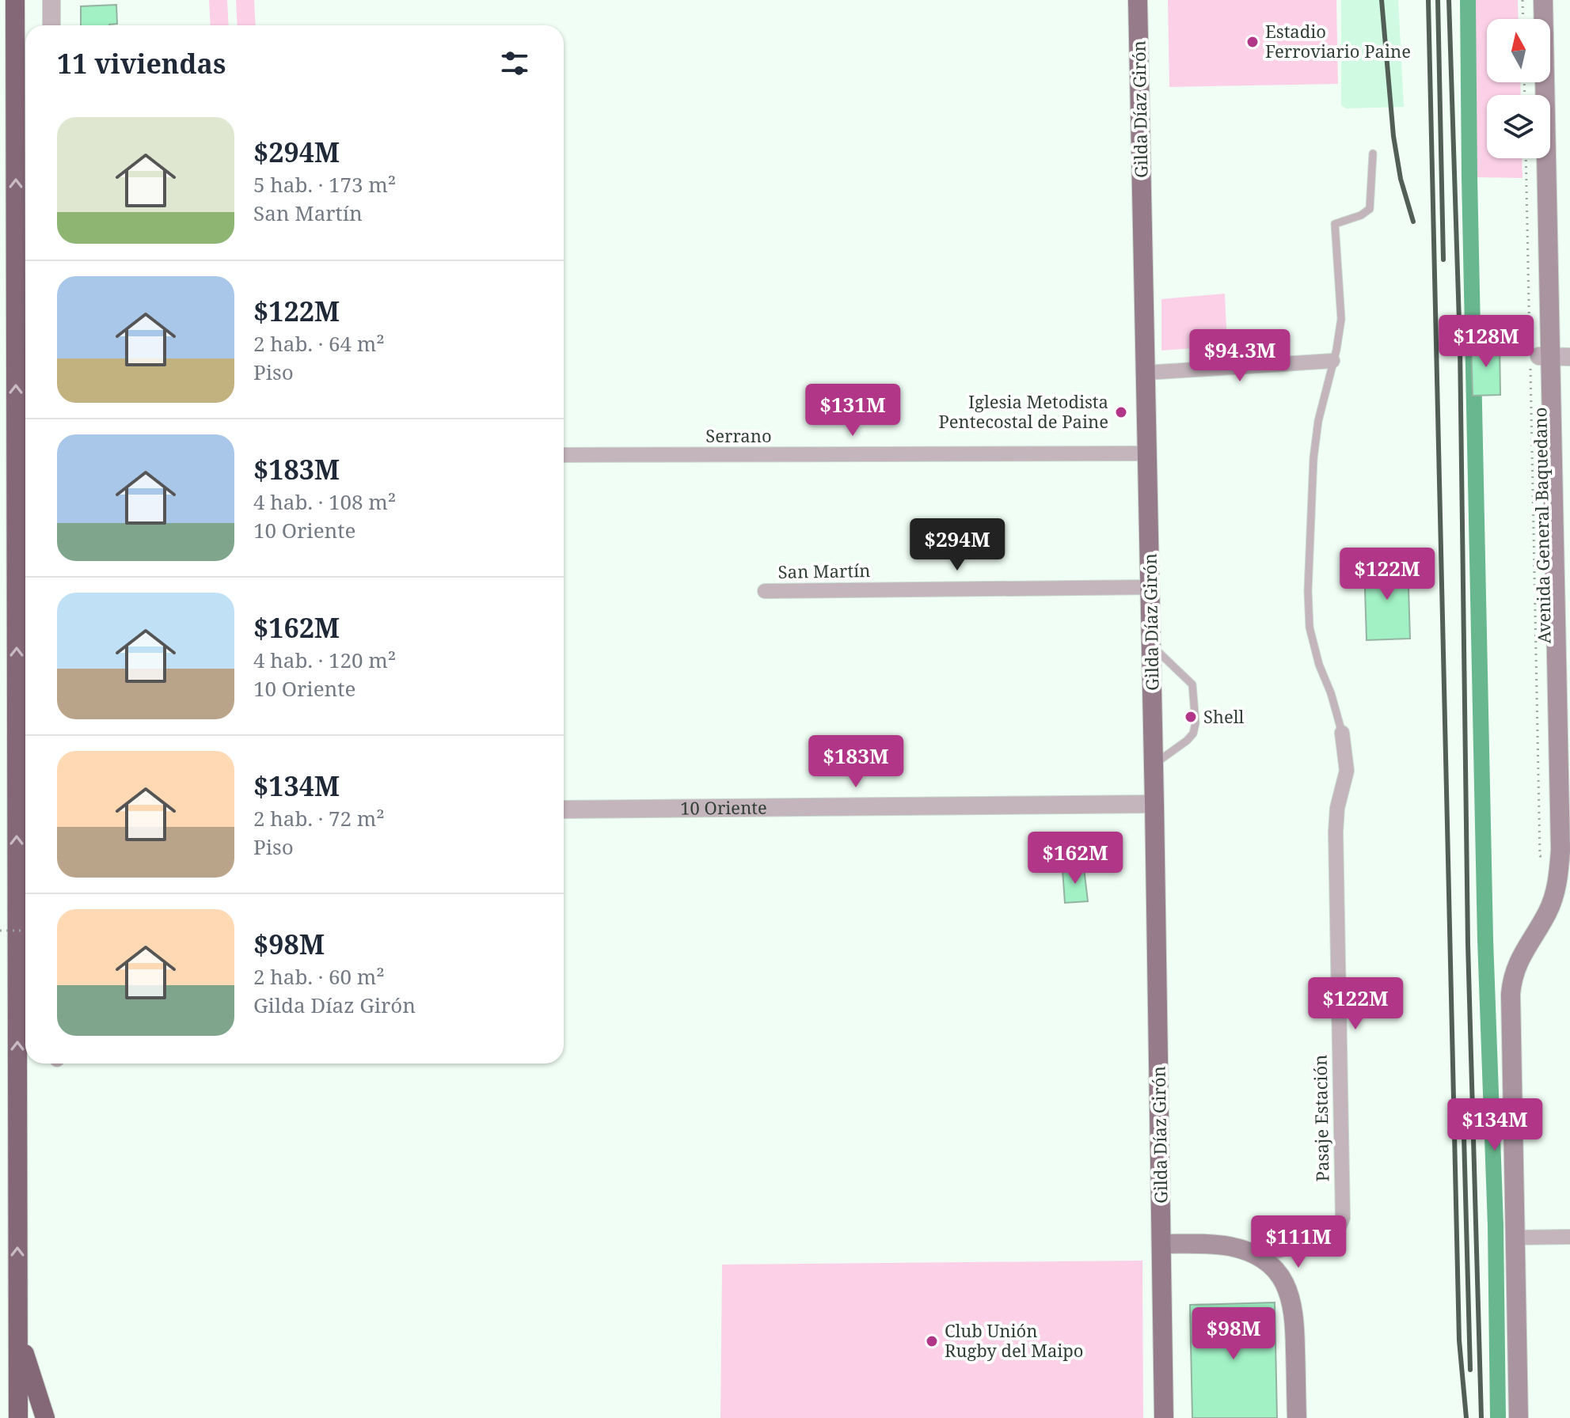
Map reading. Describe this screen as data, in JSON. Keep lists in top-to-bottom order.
{
  "streets": {
    "main road": ["Gilda Díaz Girón", "Avenida General Baquedano"],
    "street": [
      "Serrano",
      "San Martín",
      "10 Oriente",
      "Pasaje Estación"
    ]
  },
  "crossings": [
    ["Gilda Díaz Girón", "Serrano"],
    ["Gilda Díaz Girón", "San Martín"],
    ["Gilda Díaz Girón", "10 Oriente"]
  ],
  "places": [
    "Estadio Ferroviario Paine",
    "Iglesia Metodista Pentecostal de Paine",
    "Shell",
    "Club Unión Rugby del Maipo"
  ],
  "north": "top",
  "page": {
    "heading": "11 viviendas",
    "list": [
      {
        "name": "$294M",
        "note": "5 hab. · 173 m² · San Martín"
      },
      {
        "name": "$122M",
        "note": "2 hab. · 64 m² · Piso"
      },
      {
        "name": "$183M",
        "note": "4 hab. · 108 m² · 10 Oriente"
      },
      {
        "name": "$162M",
        "note": "4 hab. · 120 m² · 10 Oriente"
      },
      {
        "name": "$134M",
        "note": "2 hab. · 72 m² · Piso"
      },
      {
        "name": "$98M",
        "note": "2 hab. · 60 m² · Gilda Díaz Girón"
      }
    ],
    "price": [
      "$128M",
      "$94.3M",
      "$131M",
      "$294M",
      "$122M",
      "$183M",
      "$162M",
      "$122M",
      "$134M",
      "$111M",
      "$98M"
    ]
  }
}
